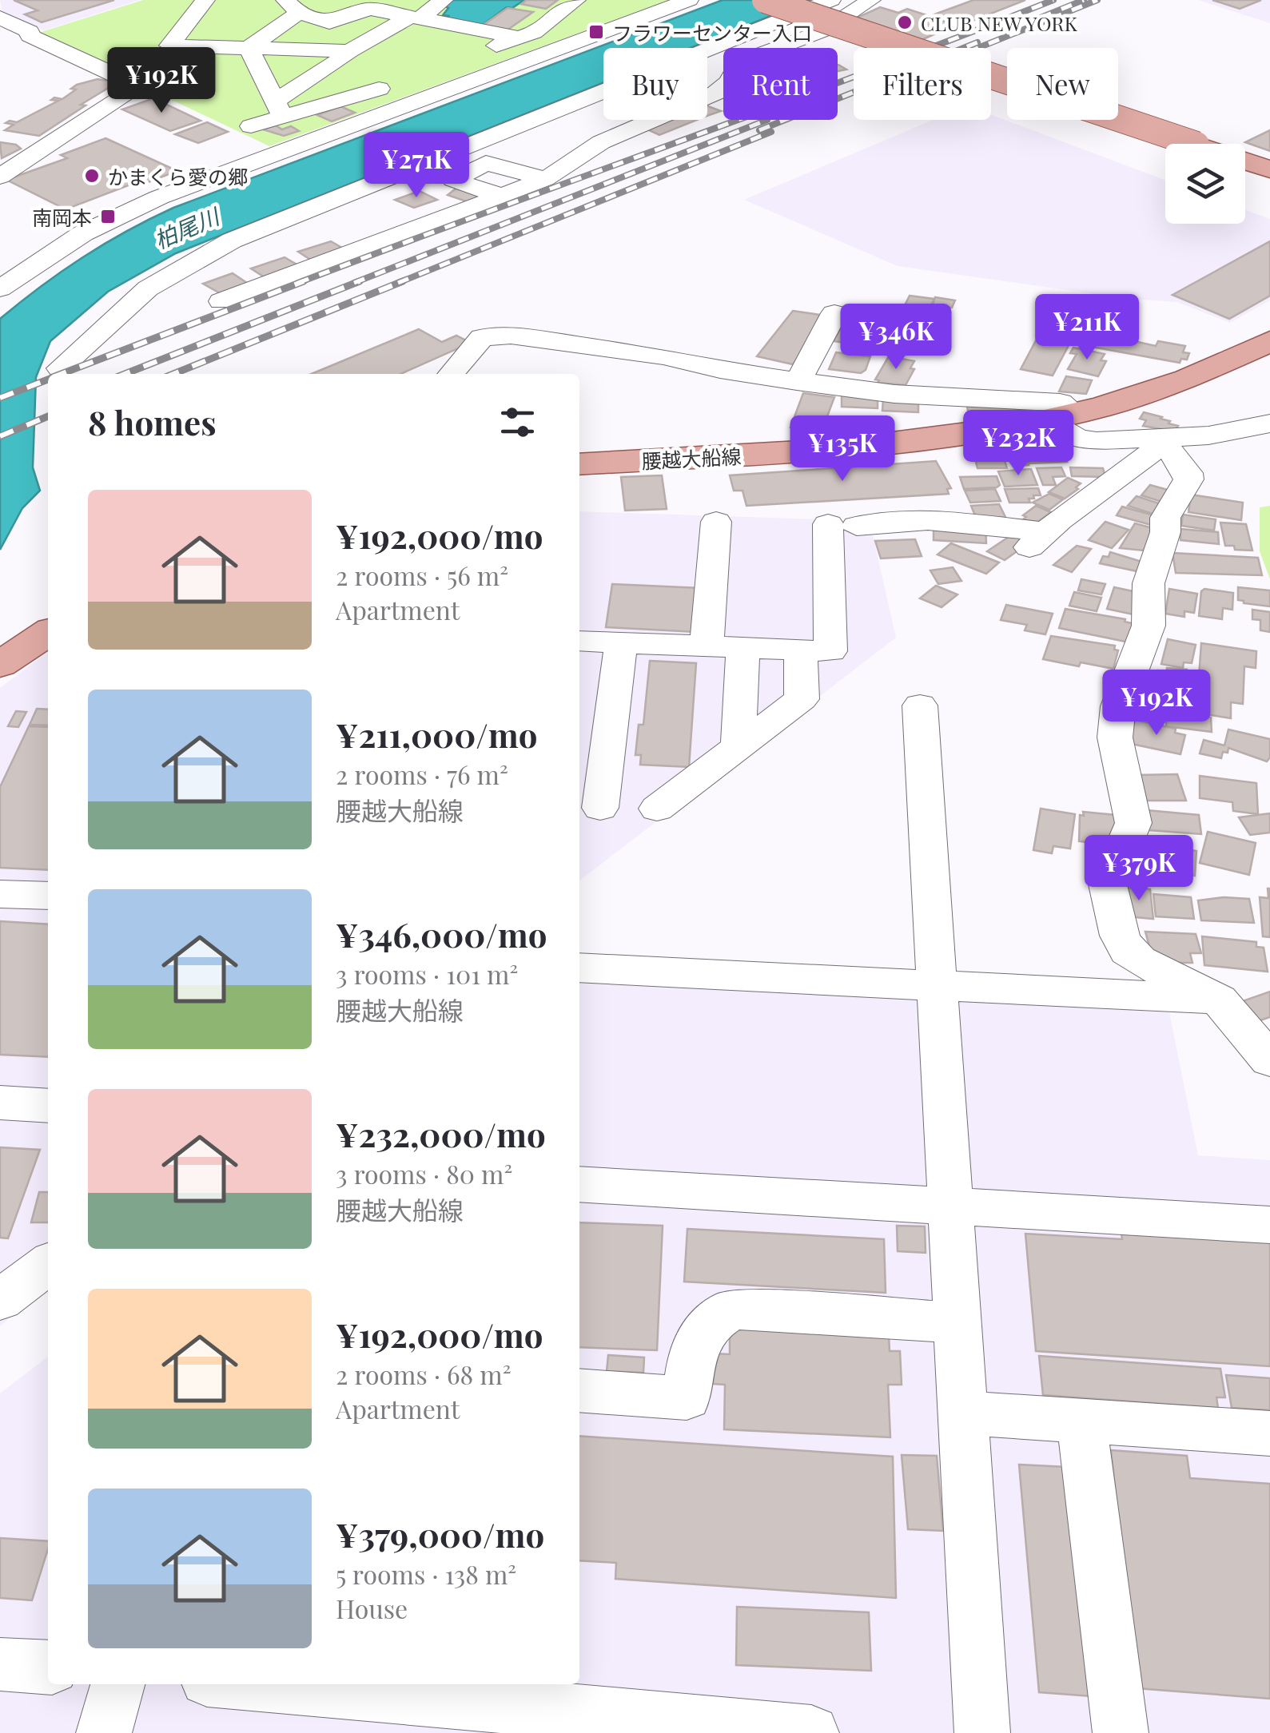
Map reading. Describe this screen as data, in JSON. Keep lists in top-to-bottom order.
{
  "streets": {
    "main road": ["腰越大船線"]
  },
  "water": ["柏尾川"],
  "places": {
    "other": ["CLUB NEW YORK", "かまくら愛の郷"],
    "transit": ["フラワーセンター入口", "南岡本"]
  },
  "page": {
    "price": [
      "¥192K",
      "¥271K",
      "¥211K",
      "¥346K",
      "¥232K",
      "¥135K",
      "¥192K",
      "¥379K"
    ],
    "chip": [
      "Buy",
      "Rent",
      "Filters",
      "New"
    ],
    "heading": "8 homes",
    "list": [
      {
        "name": "¥192,000/mo",
        "note": "2 rooms · 56 m² · Apartment"
      },
      {
        "name": "¥211,000/mo",
        "note": "2 rooms · 76 m² · 腰越大船線"
      },
      {
        "name": "¥346,000/mo",
        "note": "3 rooms · 101 m² · 腰越大船線"
      },
      {
        "name": "¥232,000/mo",
        "note": "3 rooms · 80 m² · 腰越大船線"
      },
      {
        "name": "¥192,000/mo",
        "note": "2 rooms · 68 m² · Apartment"
      },
      {
        "name": "¥379,000/mo",
        "note": "5 rooms · 138 m² · House"
      }
    ]
  }
}
